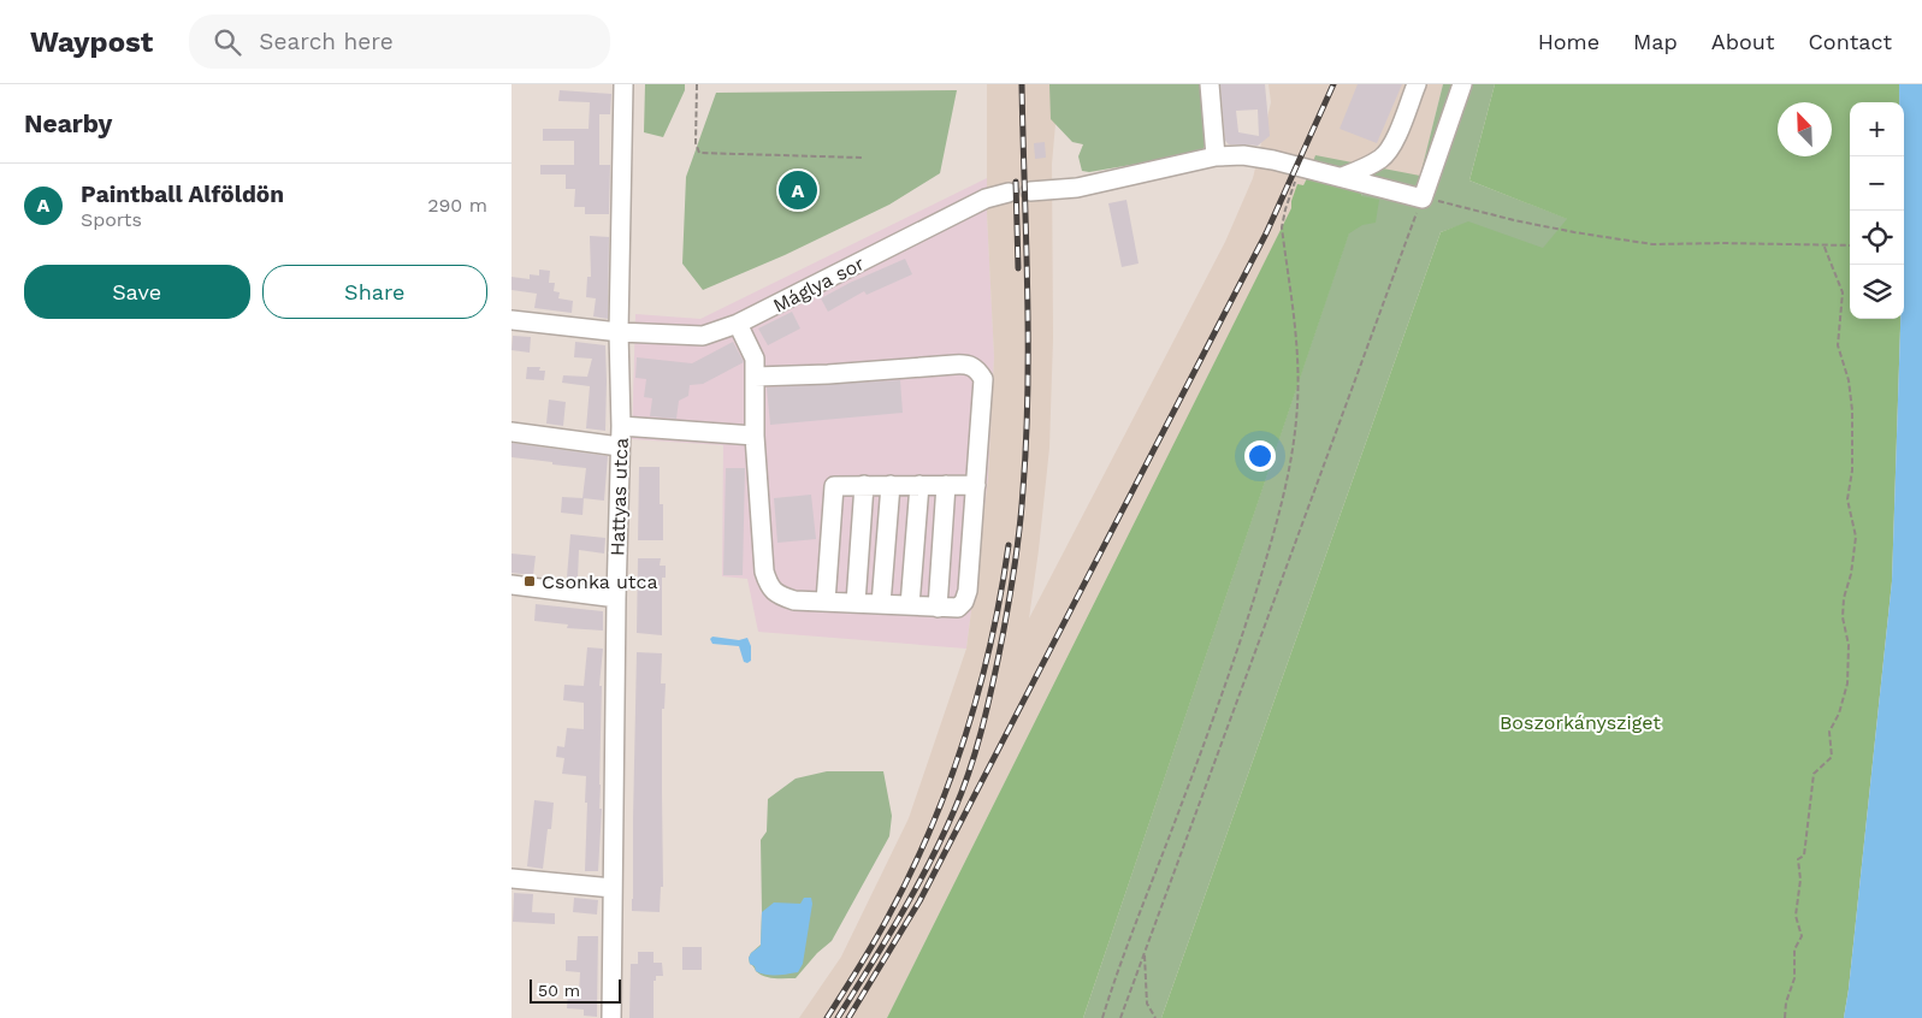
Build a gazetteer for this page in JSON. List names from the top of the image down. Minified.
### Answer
{"streets":{"street":["Máglya sor","Hattyas utca"]},"crossings":[["Máglya sor","Hattyas utca"]],"parks":["Boszorkánysziget"],"places":{"transit":["Csonka utca"]},"scale_bar":"50 m","north":"top left","page":{"header":"Waypost","search":"Search here","nav":["Home","Map","About","Contact"],"heading":"Nearby","map_buttons":["+","−"],"list":[{"mark":"A","name":"Paintball Alföldön","note":"Sports","value":"290 m"}],"pins":"A","buttons":["Save","Share"],"scale":"50 m"}}
